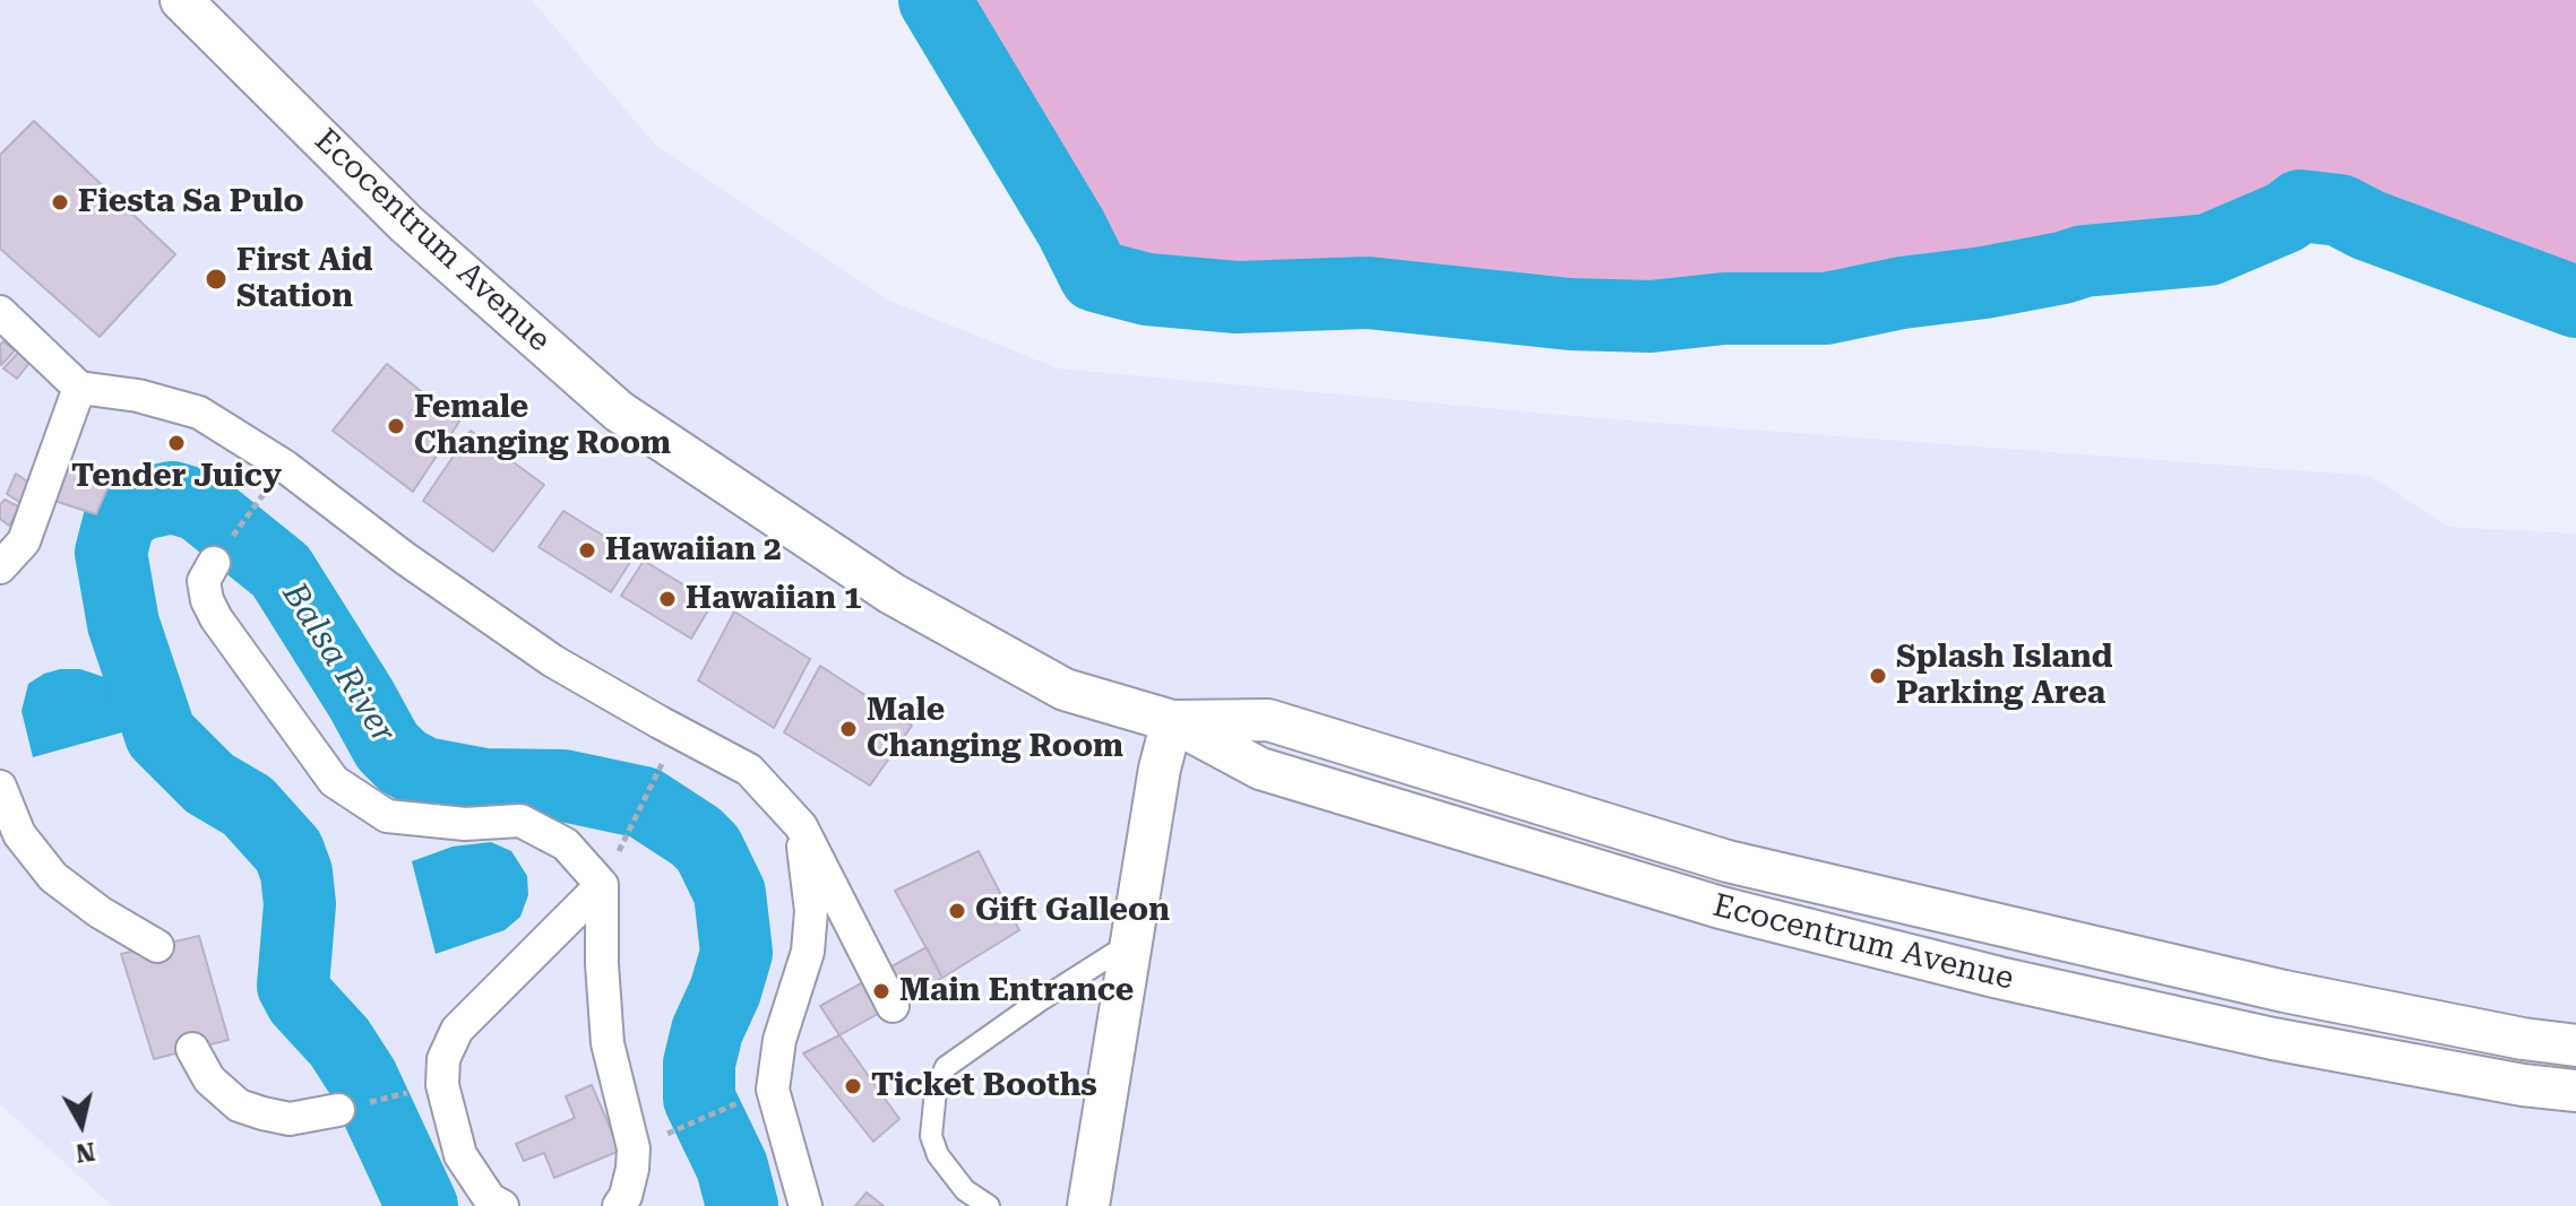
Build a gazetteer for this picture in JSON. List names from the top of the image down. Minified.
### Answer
{"streets":{"street":["Ecocentrum Avenue"]},"water":["Balsa River"],"places":["Fiesta Sa Pulo","First Aid Station","Female Changing Room","Tender Juicy","Hawaiian 2","Hawaiian 1","Splash Island Parking Area","Male Changing Room","Gift Galleon","Main Entrance","Ticket Booths"],"north":"bottom"}
